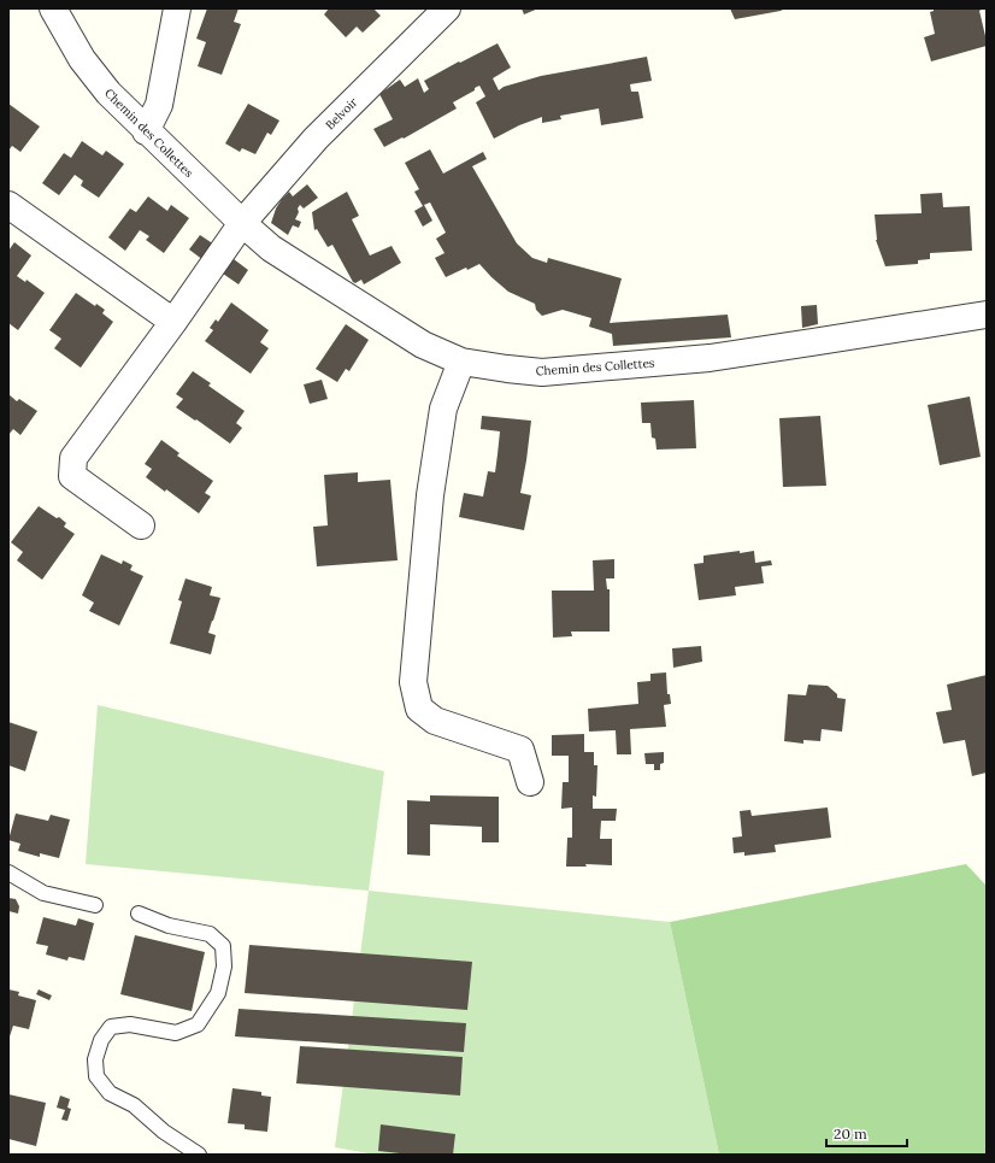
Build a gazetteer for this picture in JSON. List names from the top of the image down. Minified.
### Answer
{"streets":{"street":["Belvoir","Chemin des Collettes"]},"crossings":[["Belvoir","Chemin des Collettes"]],"scale_bar":"20 m"}
